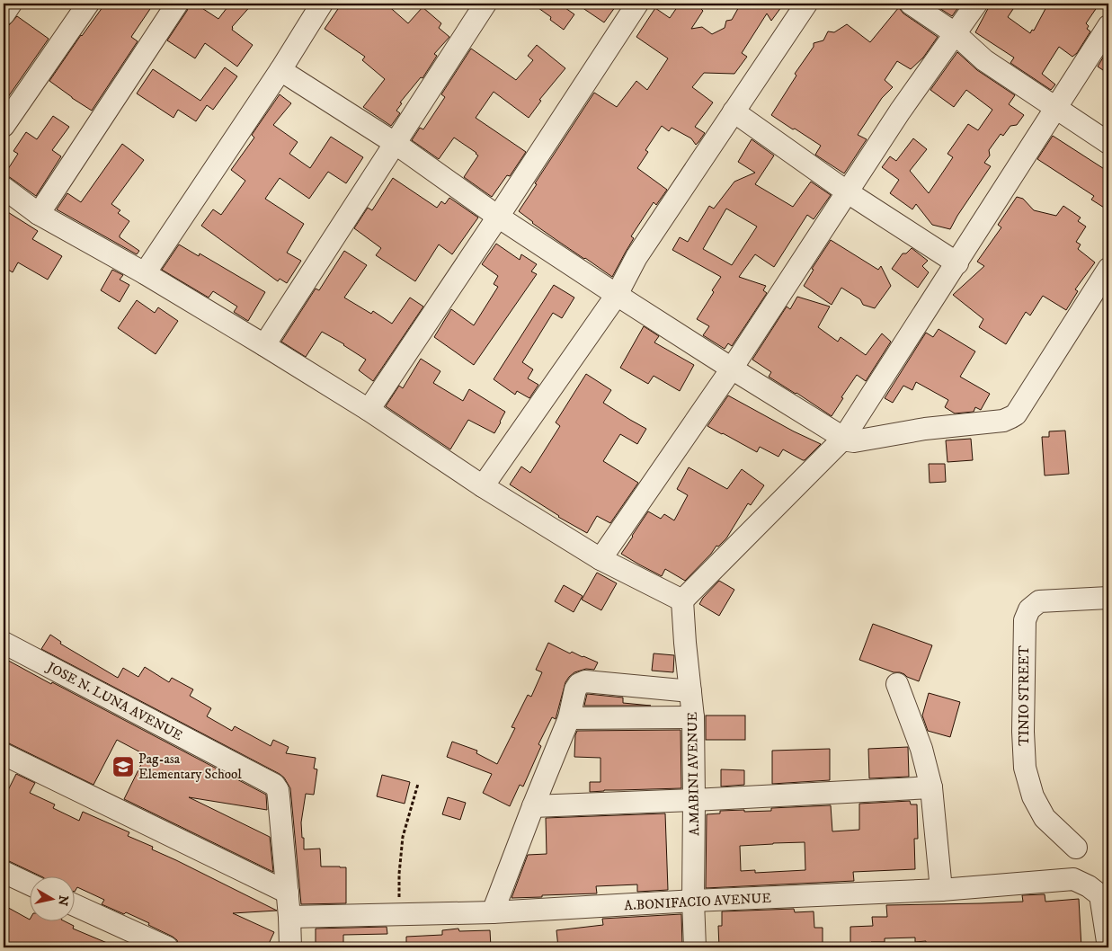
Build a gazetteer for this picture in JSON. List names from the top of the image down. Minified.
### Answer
{"streets":{"street":["TINIO STREET","JOSE N. LUNA AVENUE","A.MABINI AVENUE","A.BONIFACIO AVENUE"]},"crossings":[["A.MABINI AVENUE","A.BONIFACIO AVENUE"]],"places":{"school or university":["Pag-asa Elementary School"]},"north":"right"}
